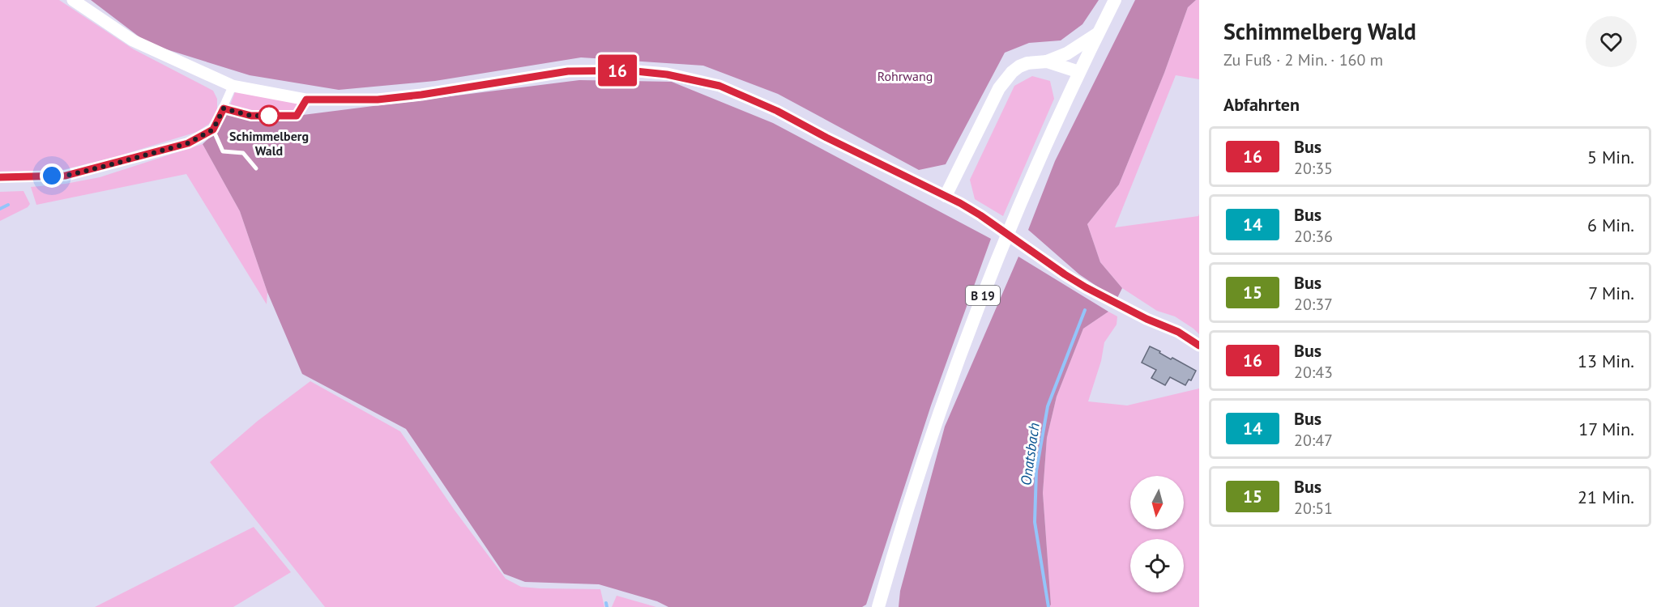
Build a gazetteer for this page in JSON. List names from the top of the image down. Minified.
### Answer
{"streets":{"main road":["B 19"]},"water":["Onatsbach"],"parks":["Rohrwang"],"places":["Schimmelberg Wald"],"lines":["bus line 16"],"north":"bottom","page":{"on_map":"16","heading":[["Schimmelberg Wald","Zu Fuß · 2 Min. · 160 m"],"Abfahrten"],"list":[{"mark":"16","name":"Bus","note":"20:35","value":"5 Min."},{"mark":"14","name":"Bus","note":"20:36","value":"6 Min."},{"mark":"15","name":"Bus","note":"20:37","value":"7 Min."},{"mark":"16","name":"Bus","note":"20:43","value":"13 Min."},{"mark":"14","name":"Bus","note":"20:47","value":"17 Min."},{"mark":"15","name":"Bus","note":"20:51","value":"21 Min."}]}}
